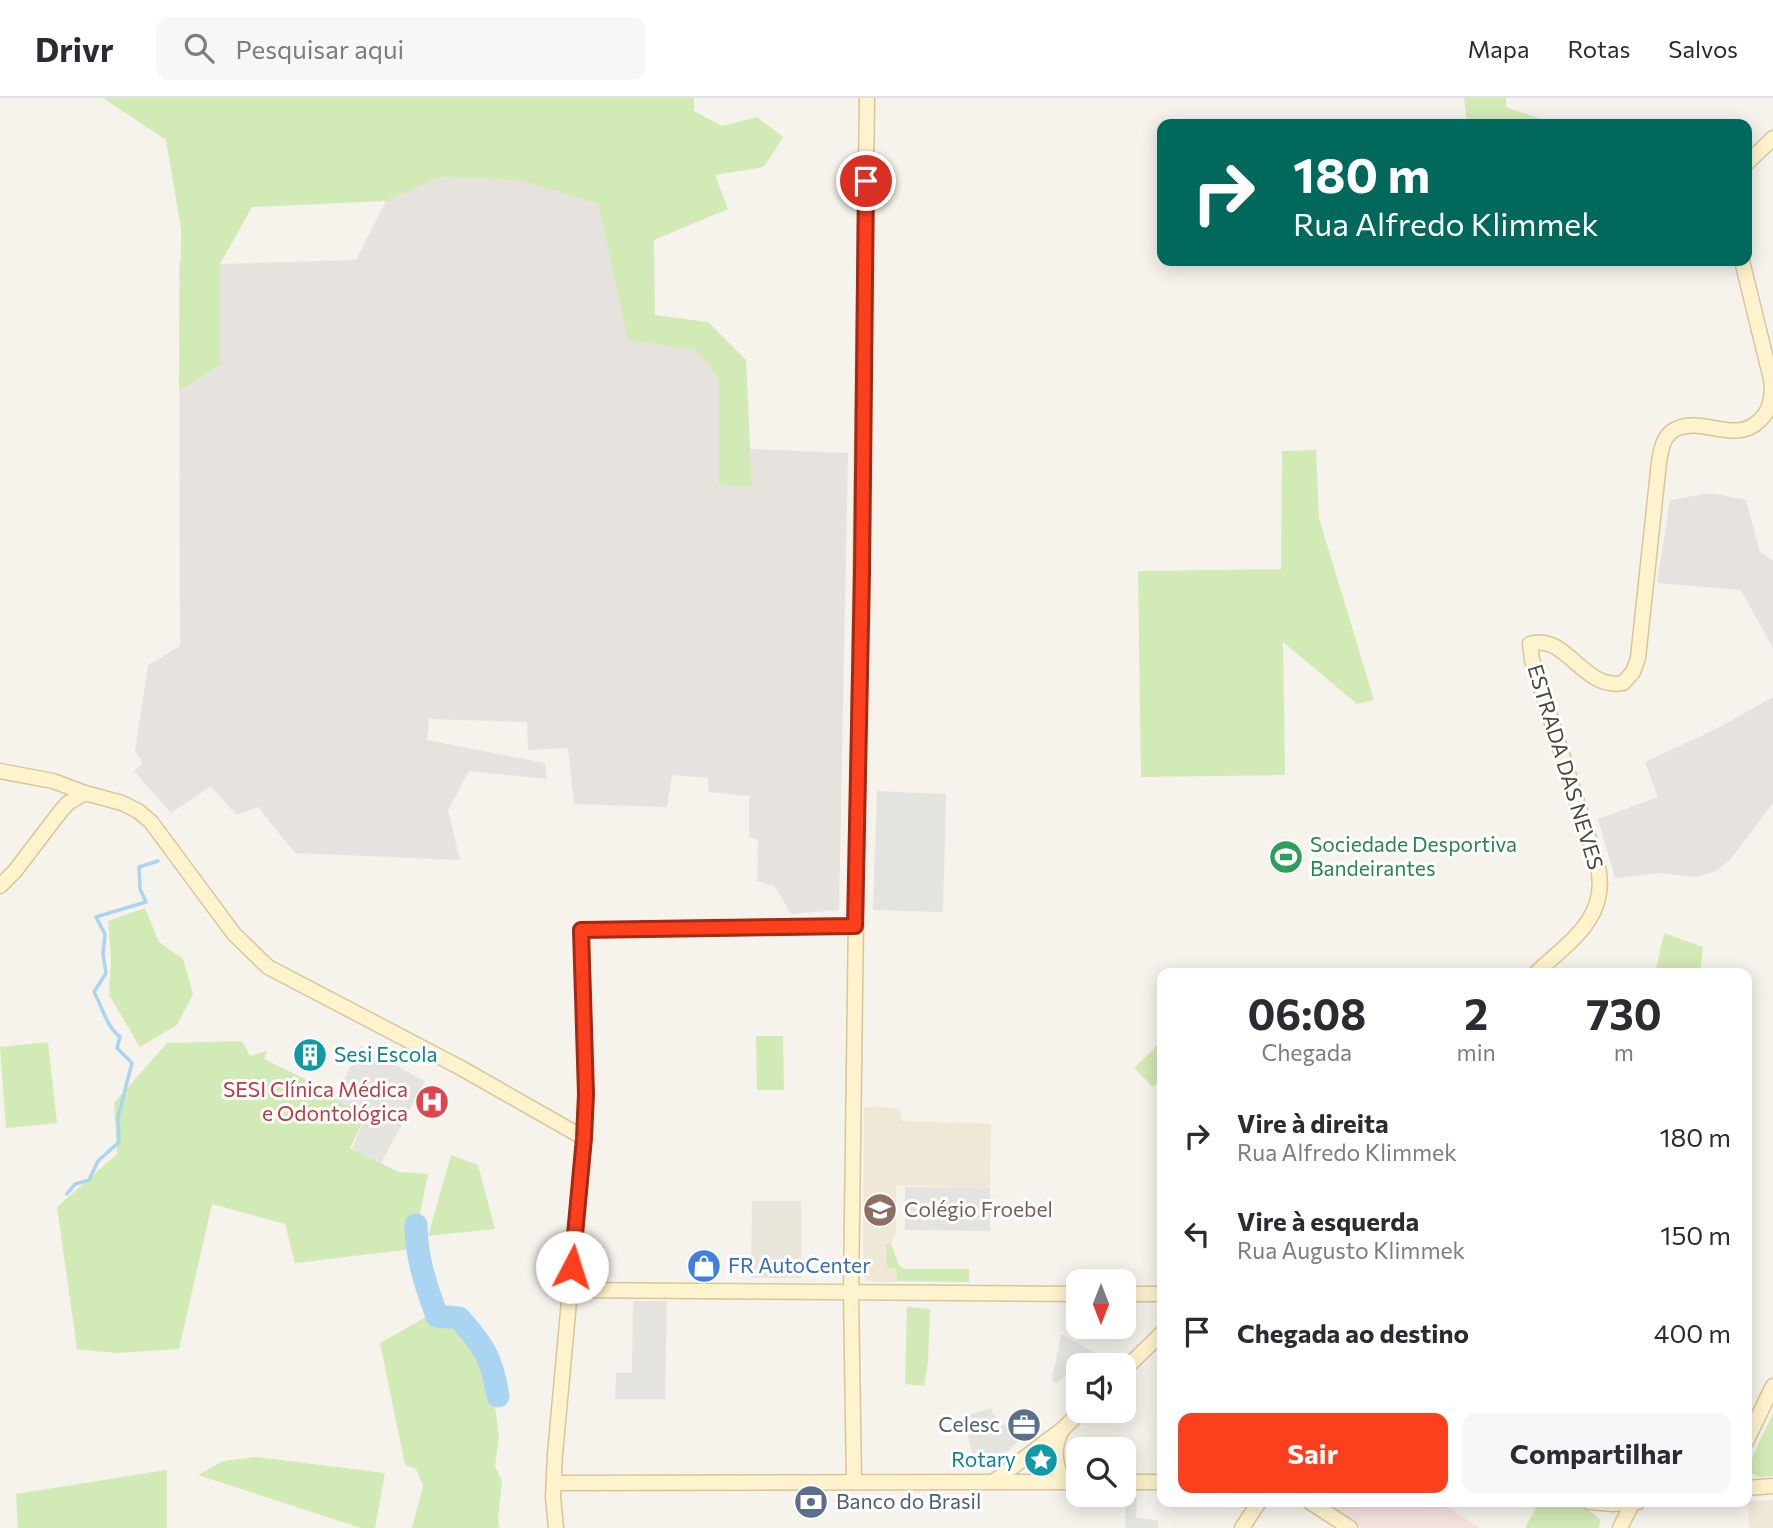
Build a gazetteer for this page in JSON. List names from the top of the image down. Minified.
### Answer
{"streets":{"street":["ESTRADA DAS NEVES"]},"places":{"sports":["Sociedade Desportiva Bandeirantes"],"building":["Sesi Escola"],"hospital":["SESI Clínica Médica e Odontológica"],"school or university":["Colégio Froebel"],"shop":["FR AutoCenter"],"office":["Celesc"],"place":["Rotary"],"bank":["Banco do Brasil"]},"north":"bottom","page":{"header":"Drivr","search":"Pesquisar aqui","nav":["Mapa","Rotas","Salvos"],"turn":["180 m","Rua Alfredo Klimmek"],"eta":["06:08","Chegada","2","min","730","m"],"list":[{"name":"Vire à direita","note":"Rua Alfredo Klimmek","value":"180 m"},{"name":"Vire à esquerda","note":"Rua Augusto Klimmek","value":"150 m"},{"name":"Chegada ao destino","value":"400 m"}],"buttons":["Sair","Compartilhar"]}}
